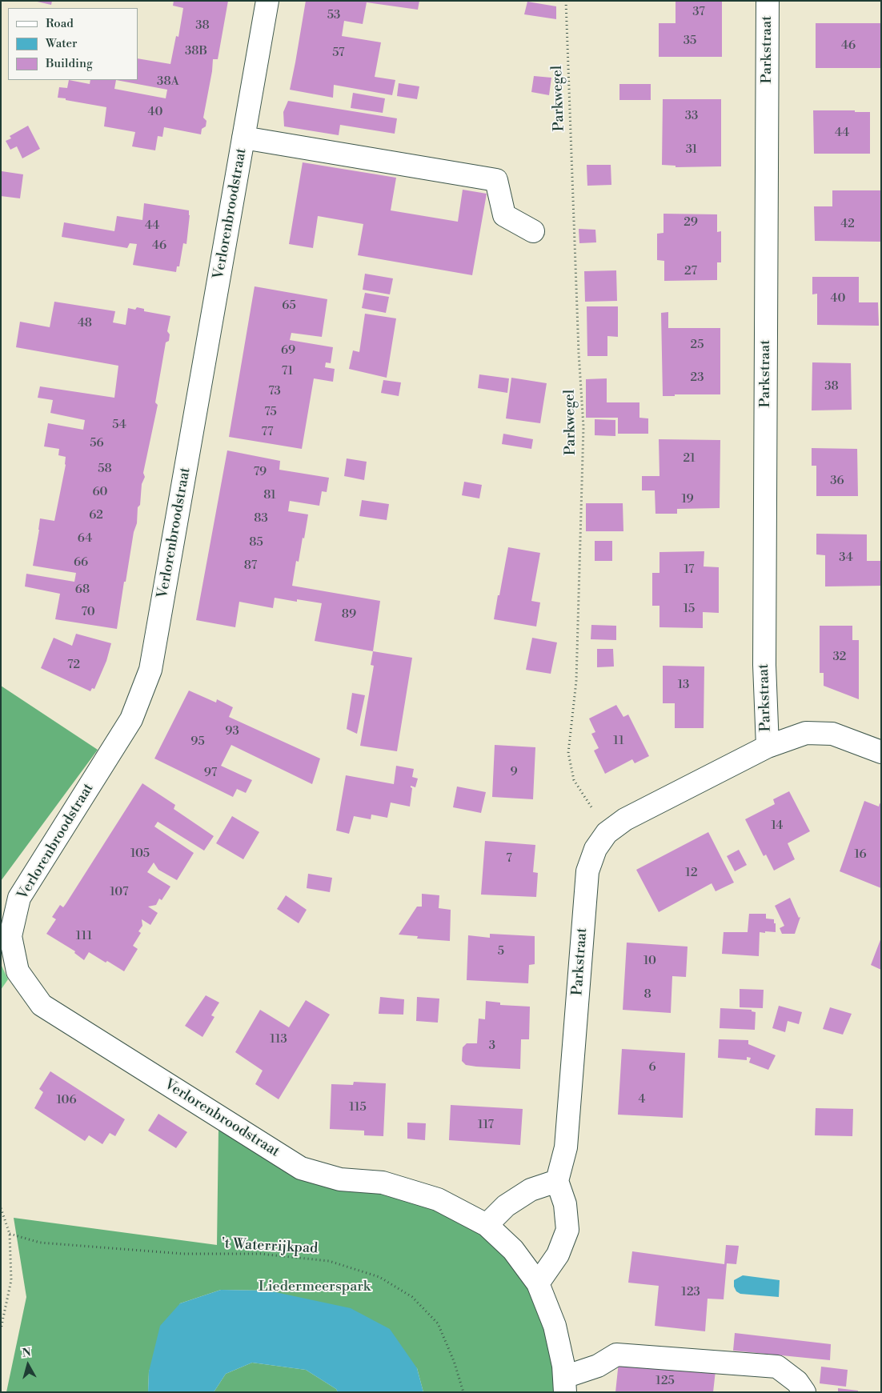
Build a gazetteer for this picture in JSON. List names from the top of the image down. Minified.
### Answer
{"streets":{"street":["Parkstraat","Verlorenbroodstraat"],"path":["Parkwegel","'t Waterrijkpad"]},"crossings":[["Parkstraat","Parkwegel"]],"parks":["Liedermeerspark"],"house_numbers":["37","53","38","35","46","38B","57","38A","40","33","44","31","29","42","44","46","27","40","65","48","25","69","71","23","38","73","75","54","77","56","21","58","79","36","60","81","19","62","83","64","85","34","66","87","17","68","15","70","89","32","72","13","93","11","95","9","97","14","105","16","7","12","107","111","5","10","8","113","3","6","4","106","115","117","123","125"],"legend":["Road","Water","Building"],"north":"top"}
